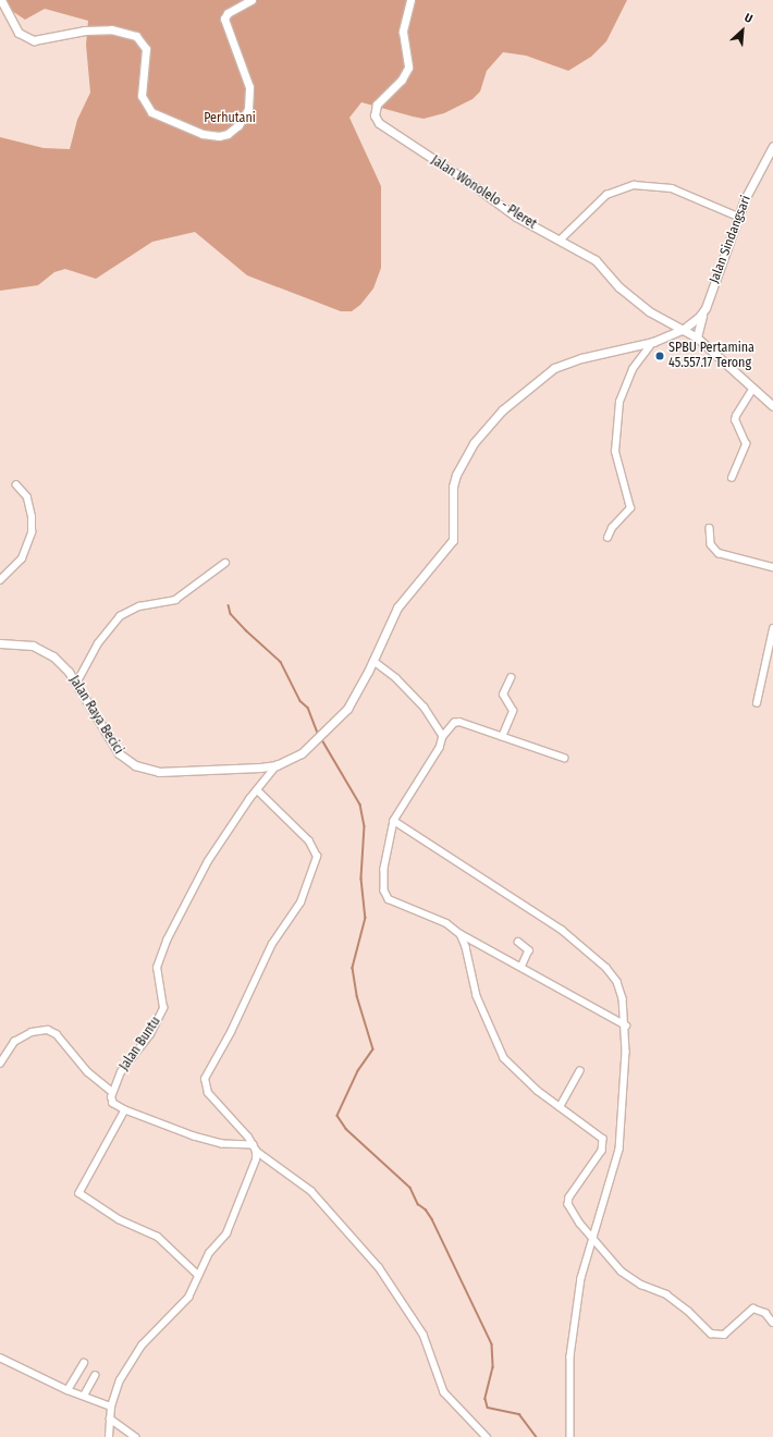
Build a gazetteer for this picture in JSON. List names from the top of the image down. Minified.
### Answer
{"streets":{"main road":["Jalan Wonolelo - Pleret","Jalan Sindangsari","Jalan Raya Becici"],"street":["Jalan Buntu"]},"crossings":[["Jalan Wonolelo - Pleret","Jalan Sindangsari"],["Jalan Sindangsari","Jalan Raya Becici"],["Jalan Sindangsari","Jalan Buntu"],["Jalan Raya Becici","Jalan Buntu"]],"parks":["Perhutani"],"places":["SPBU Pertamina 45.557.17 Terong"],"north":"top right"}
